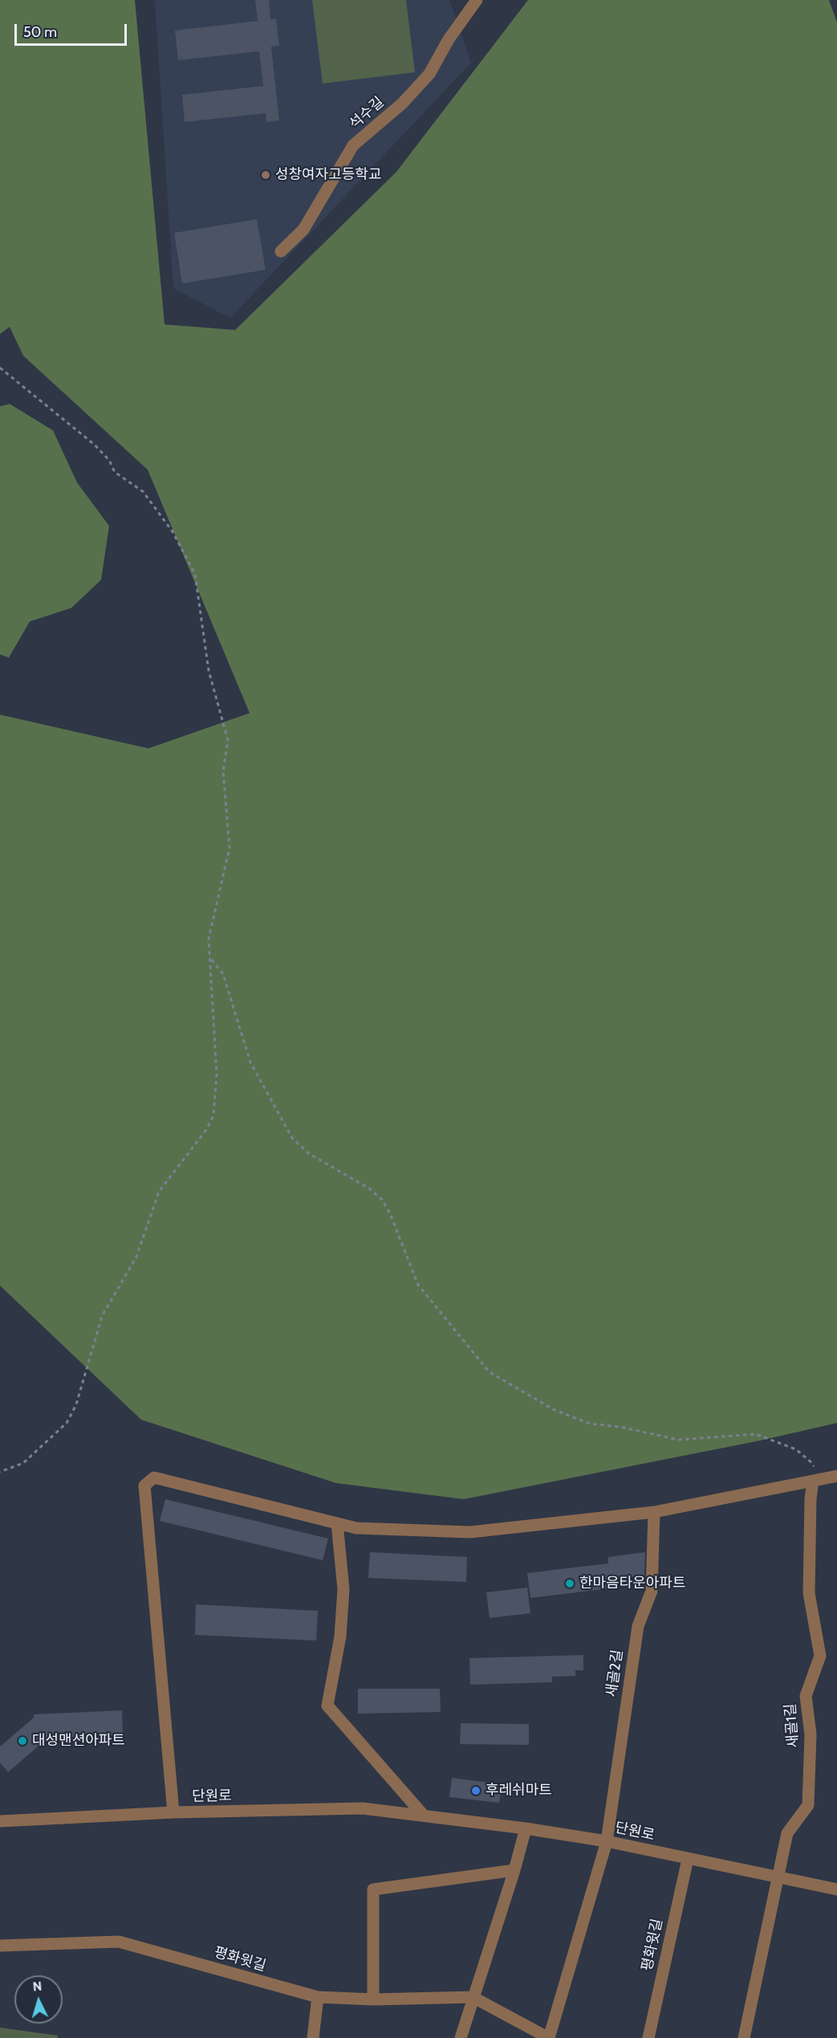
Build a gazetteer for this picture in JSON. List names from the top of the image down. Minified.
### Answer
{"streets":{"street":["석수길","새골2길","새골1길","단원로","평화윗길"]},"crossings":[["새골2길","단원로"],["새골2길","평화윗길"],["새골1길","단원로"],["단원로","평화윗길"]],"places":["성창여자고등학교","한마음타운아파트","대성맨션아파트","후레쉬마트"],"scale_bar":"50 m","north":"top"}
